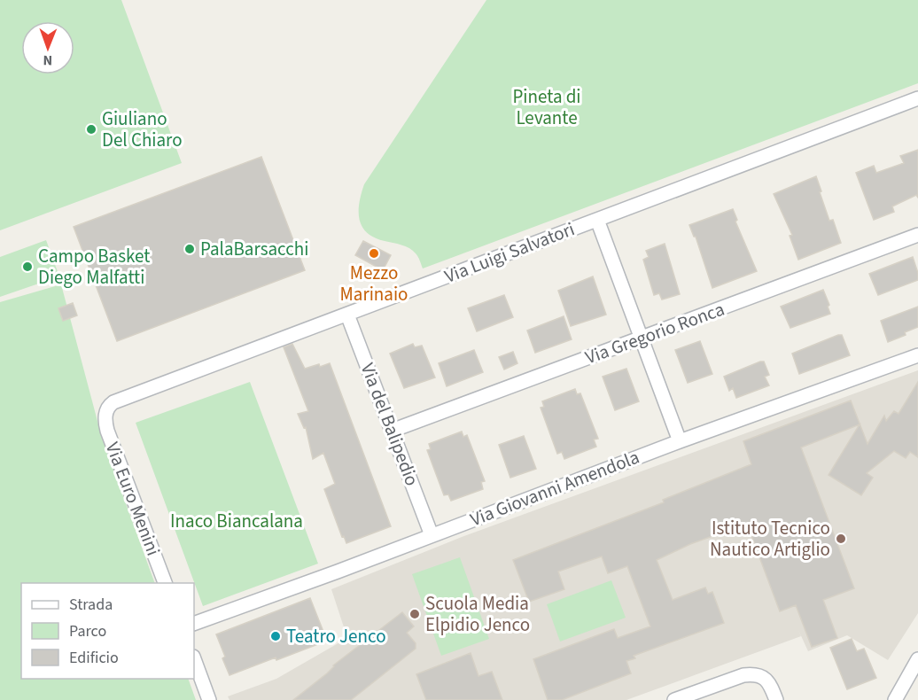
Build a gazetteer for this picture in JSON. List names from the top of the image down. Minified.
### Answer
{"streets":{"street":["Via Luigi Salvatori","Via Gregorio Ronca","Via del Balipedio","Via Giovanni Amendola","Via Euro Menini"]},"crossings":[["Via Luigi Salvatori","Via del Balipedio"],["Via Luigi Salvatori","Via Euro Menini"],["Via Gregorio Ronca","Via del Balipedio"],["Via del Balipedio","Via Giovanni Amendola"]],"parks":["Pineta di Levante","Inaco Biancalana"],"places":["Giuliano Del Chiaro","PalaBarsacchi","Mezzo Marinaio","Campo Basket Diego Malfatti","Istituto Tecnico Nautico Artiglio","Scuola Media Elpidio Jenco","Teatro Jenco"],"legend":["Strada","Parco","Edificio"],"north":"bottom"}
